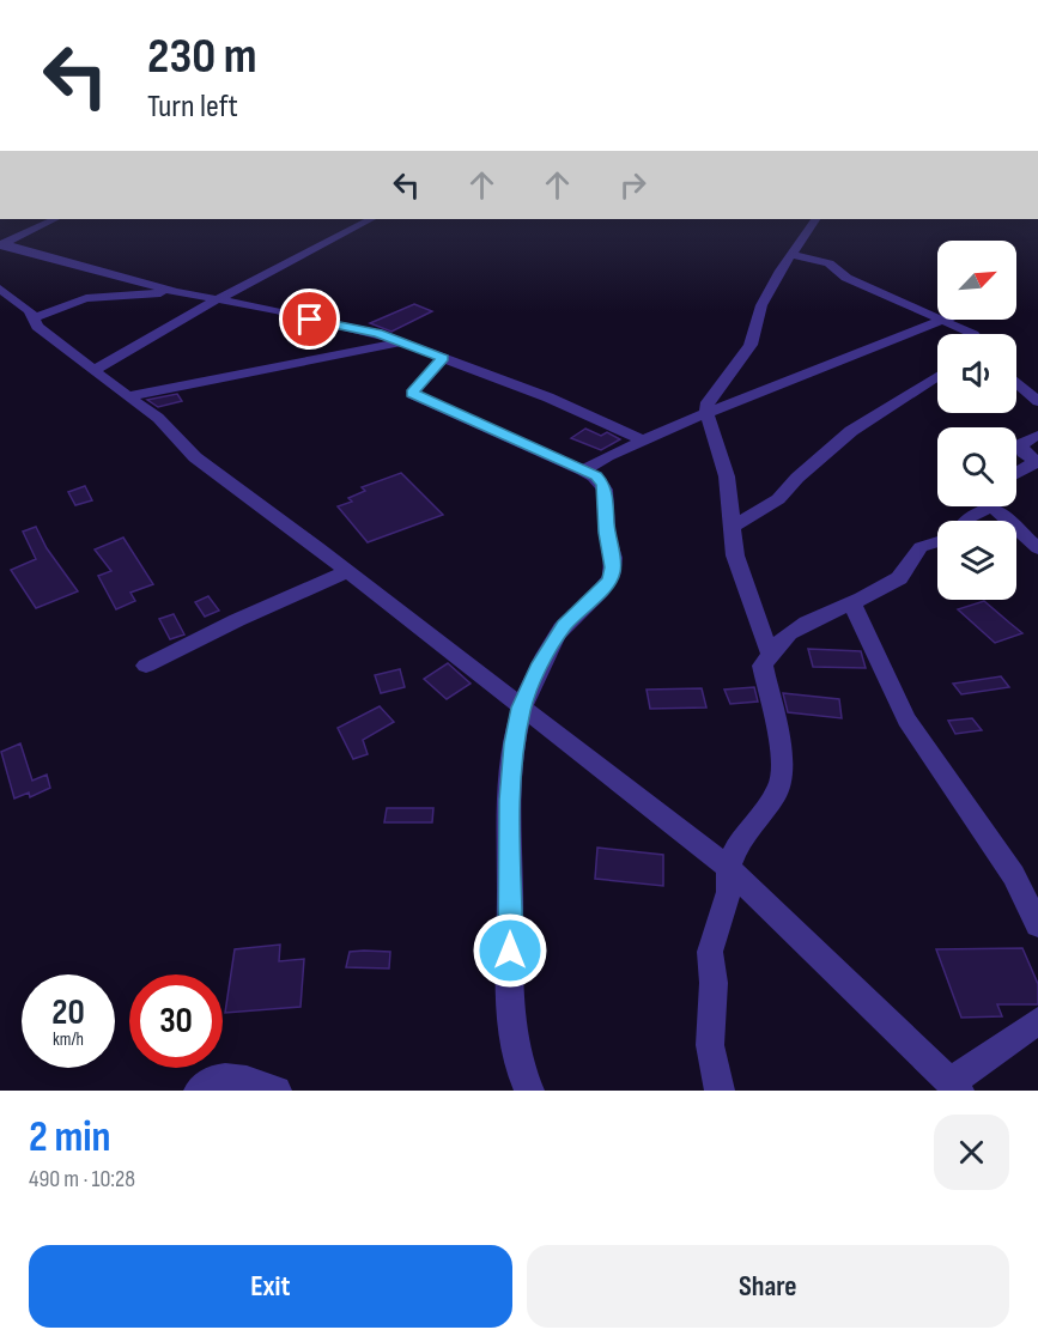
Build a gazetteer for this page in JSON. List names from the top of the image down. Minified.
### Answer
{"north":"top right","page":{"turn":["230 m","Turn left"],"speed":"20 km/h","limit":"30","heading":["2 min","490 m · 10:28"],"buttons":["Exit","Share"]}}
